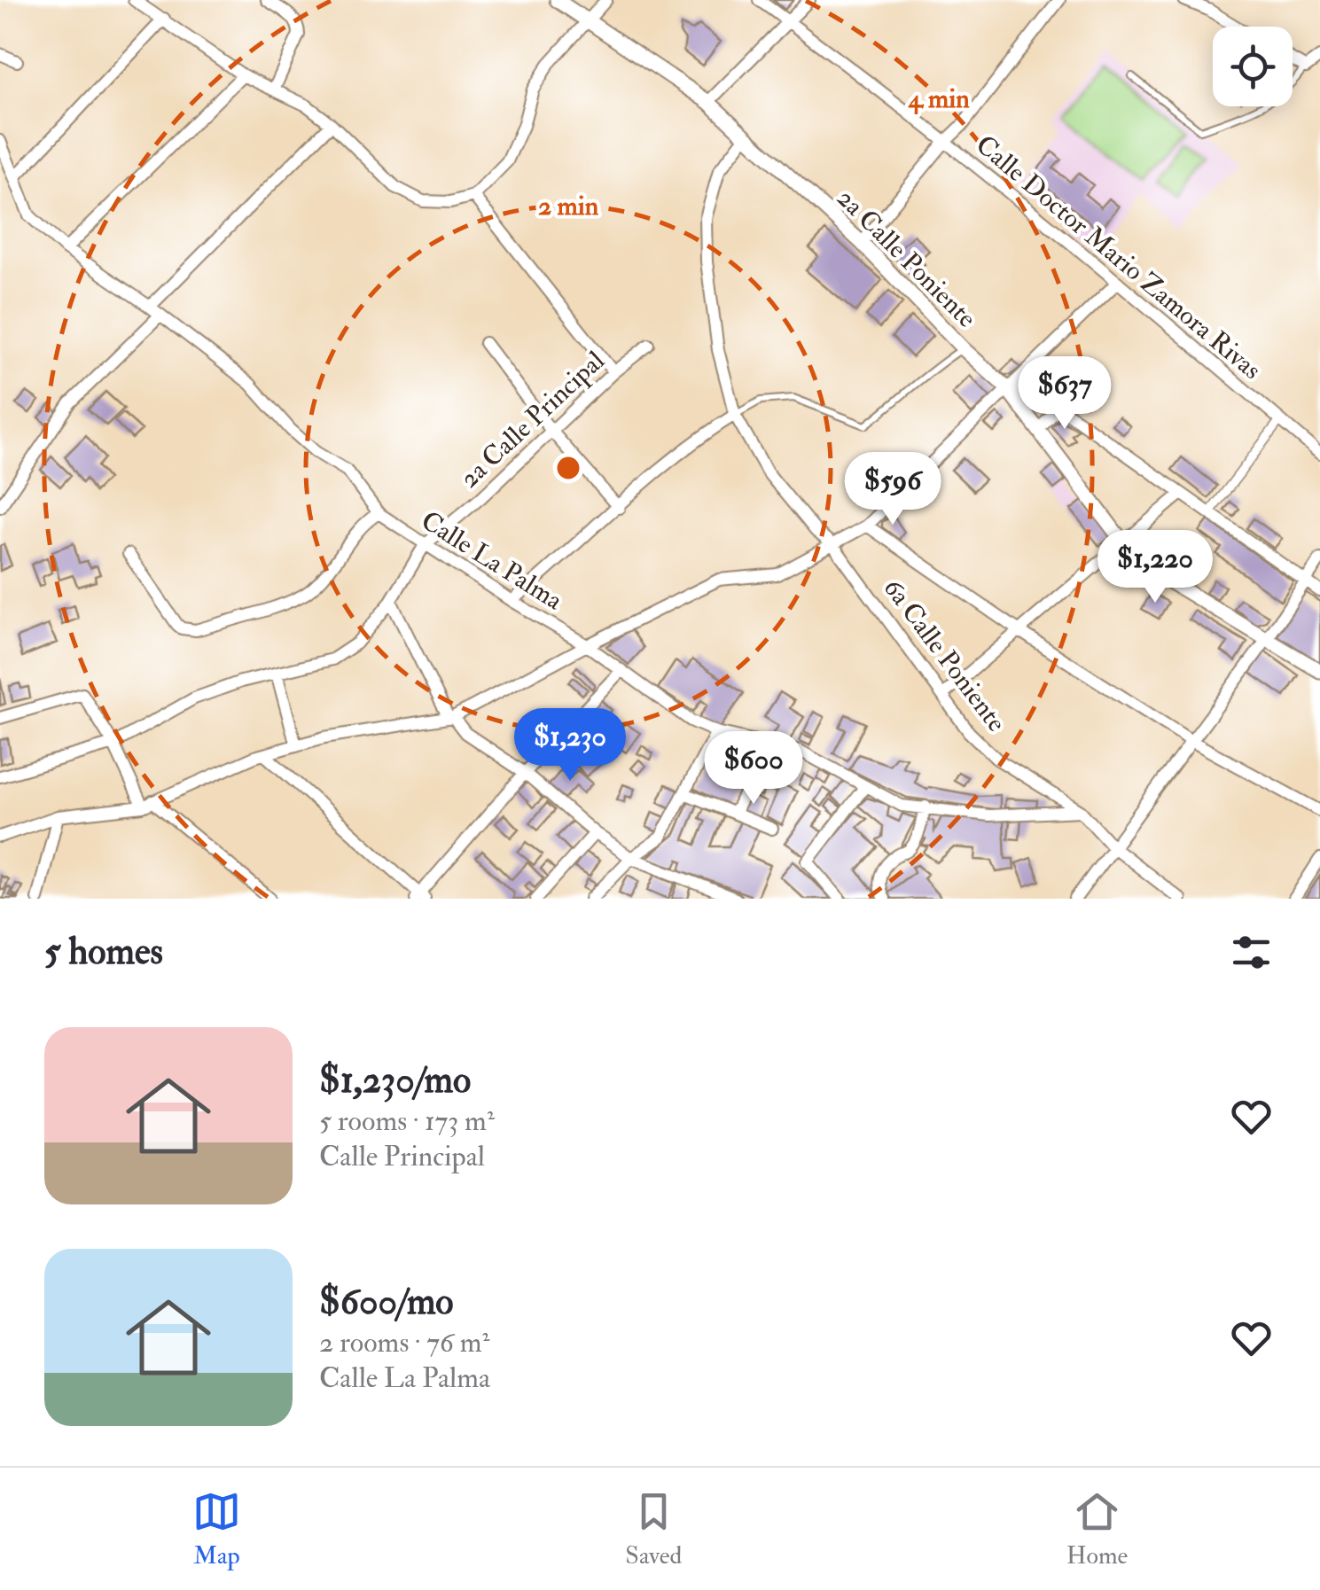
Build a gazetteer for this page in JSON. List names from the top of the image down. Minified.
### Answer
{"streets":{"street":["Calle Doctor Mario Zamora Rivas","2a Calle Poniente","2a Calle Principal","Calle La Palma","6a Calle Poniente"]},"crossings":[["2a Calle Poniente","6a Calle Poniente"],["2a Calle Principal","Calle La Palma"],["Calle La Palma","6a Calle Poniente"]],"page":{"price":["$637","$596","$1,220","$1,230","$600"],"heading":"5 homes","list":[{"name":"$1,230/mo","note":"5 rooms · 173 m² · Calle Principal"},{"name":"$600/mo","note":"2 rooms · 76 m² · Calle La Palma"}],"tabs":["Map","Saved","Home"]},"rings":["4 min","2 min"]}
